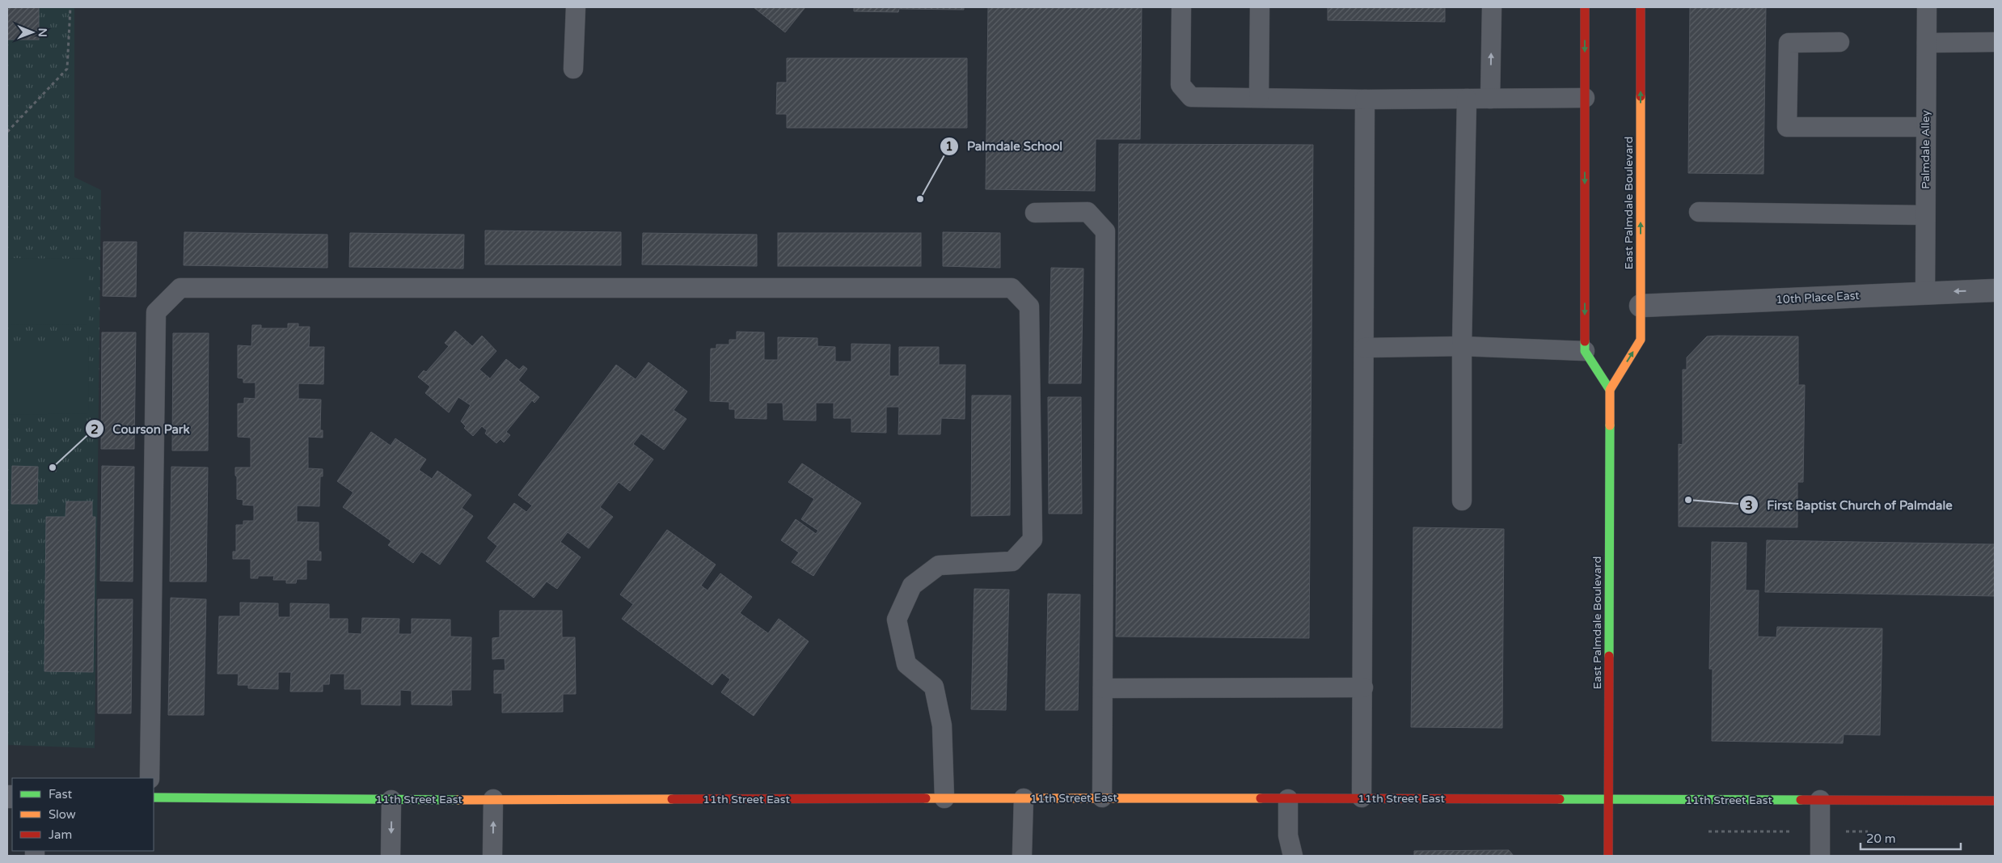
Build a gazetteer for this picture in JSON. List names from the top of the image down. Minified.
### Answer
{"streets":{"main road":["East Palmdale Boulevard","11th Street East"],"street":["10th Place East"],"lane":["Palmdale Alley"]},"crossings":[["Palmdale Alley","10th Place East"],["East Palmdale Boulevard","10th Place East"],["East Palmdale Boulevard","11th Street East"]],"places":["Palmdale School","Courson Park","First Baptist Church of Palmdale"],"legend":["Fast","Slow","Jam"],"scale_bar":"20 m","north":"right"}
